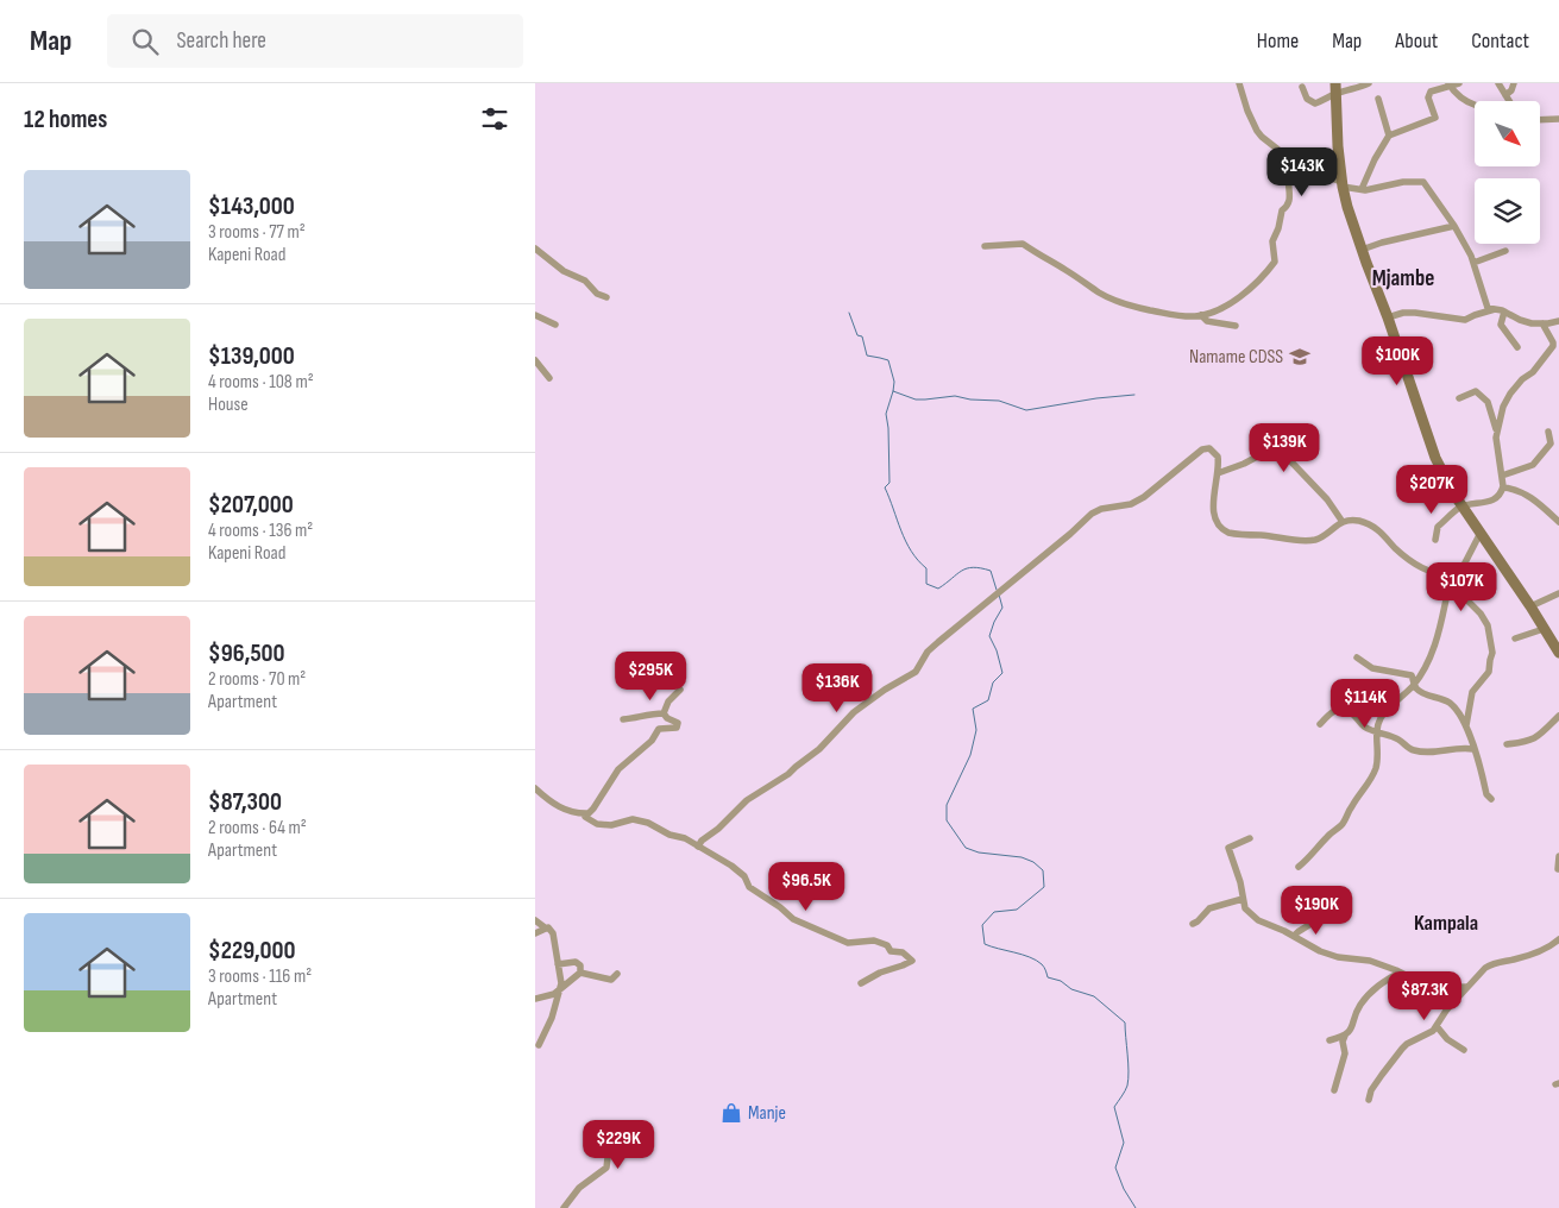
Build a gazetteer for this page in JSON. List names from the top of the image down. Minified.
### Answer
{"districts":["Mjambe","Kampala"],"places":{"school or university":["Namame CDSS"],"shop":["Manje"]},"north":"bottom right","page":{"header":"Map","search":"Search here","nav":["Home","Map","About","Contact"],"heading":"12 homes","price":["$143K","$100K","$139K","$207K","$107K","$295K","$136K","$114K","$96.5K","$190K","$87.3K","$229K"],"list":[{"name":"$143,000","note":"3 rooms · 77 m² · Kapeni Road"},{"name":"$139,000","note":"4 rooms · 108 m² · House"},{"name":"$207,000","note":"4 rooms · 136 m² · Kapeni Road"},{"name":"$96,500","note":"2 rooms · 70 m² · Apartment"},{"name":"$87,300","note":"2 rooms · 64 m² · Apartment"},{"name":"$229,000","note":"3 rooms · 116 m² · Apartment"}]}}
